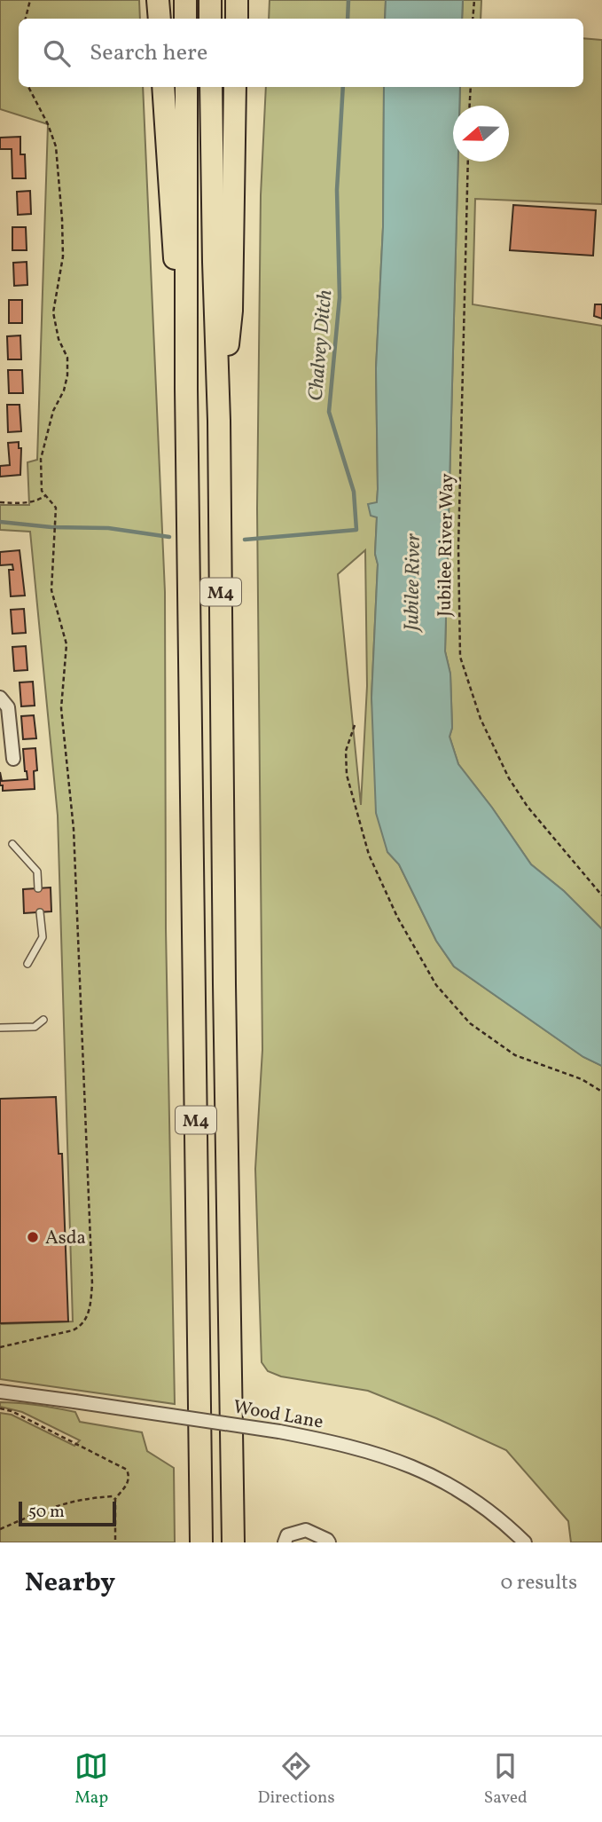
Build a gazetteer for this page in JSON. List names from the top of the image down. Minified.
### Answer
{"streets":{"highway":["M4"],"street":["Wood Lane"],"path":["Jubilee River Way"]},"water":["Chalvey Ditch","Jubilee River"],"places":["Asda"],"scale_bar":"50 m","north":"left","page":{"search":"Search here","scale":"50 m","heading":["Nearby","0 results"],"nav":["Map","Directions","Saved"]}}
